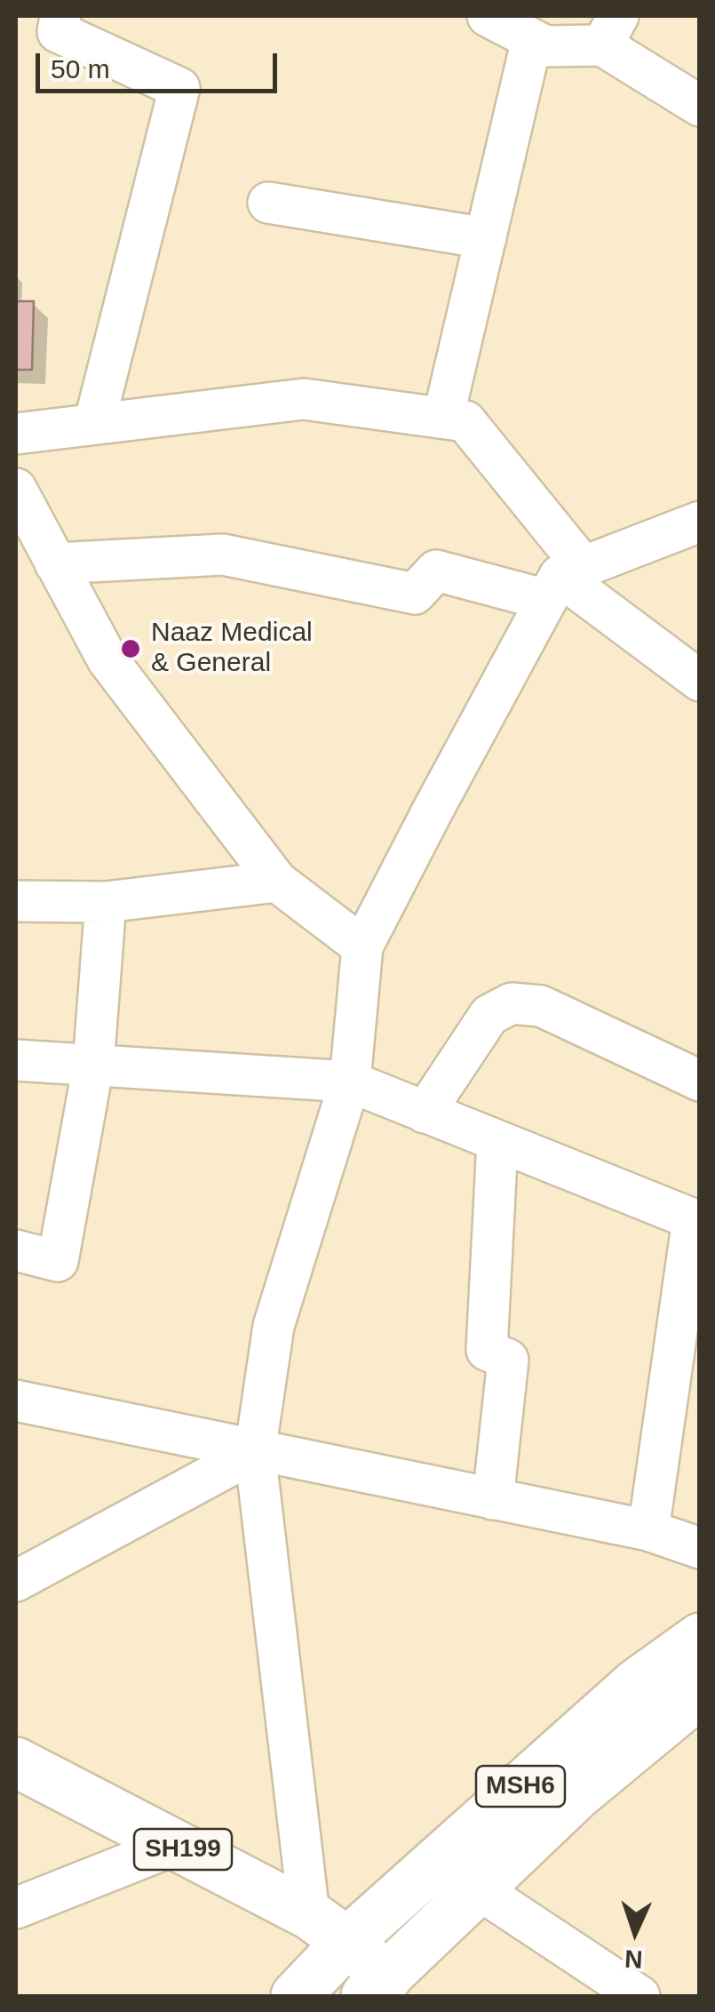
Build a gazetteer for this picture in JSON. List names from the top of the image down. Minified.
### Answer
{"streets":{"main road":["MSH6","SH199"]},"crossings":[["MSH6","SH199"]],"places":["Naaz Medical & General"],"scale_bar":"50 m","north":"bottom"}
